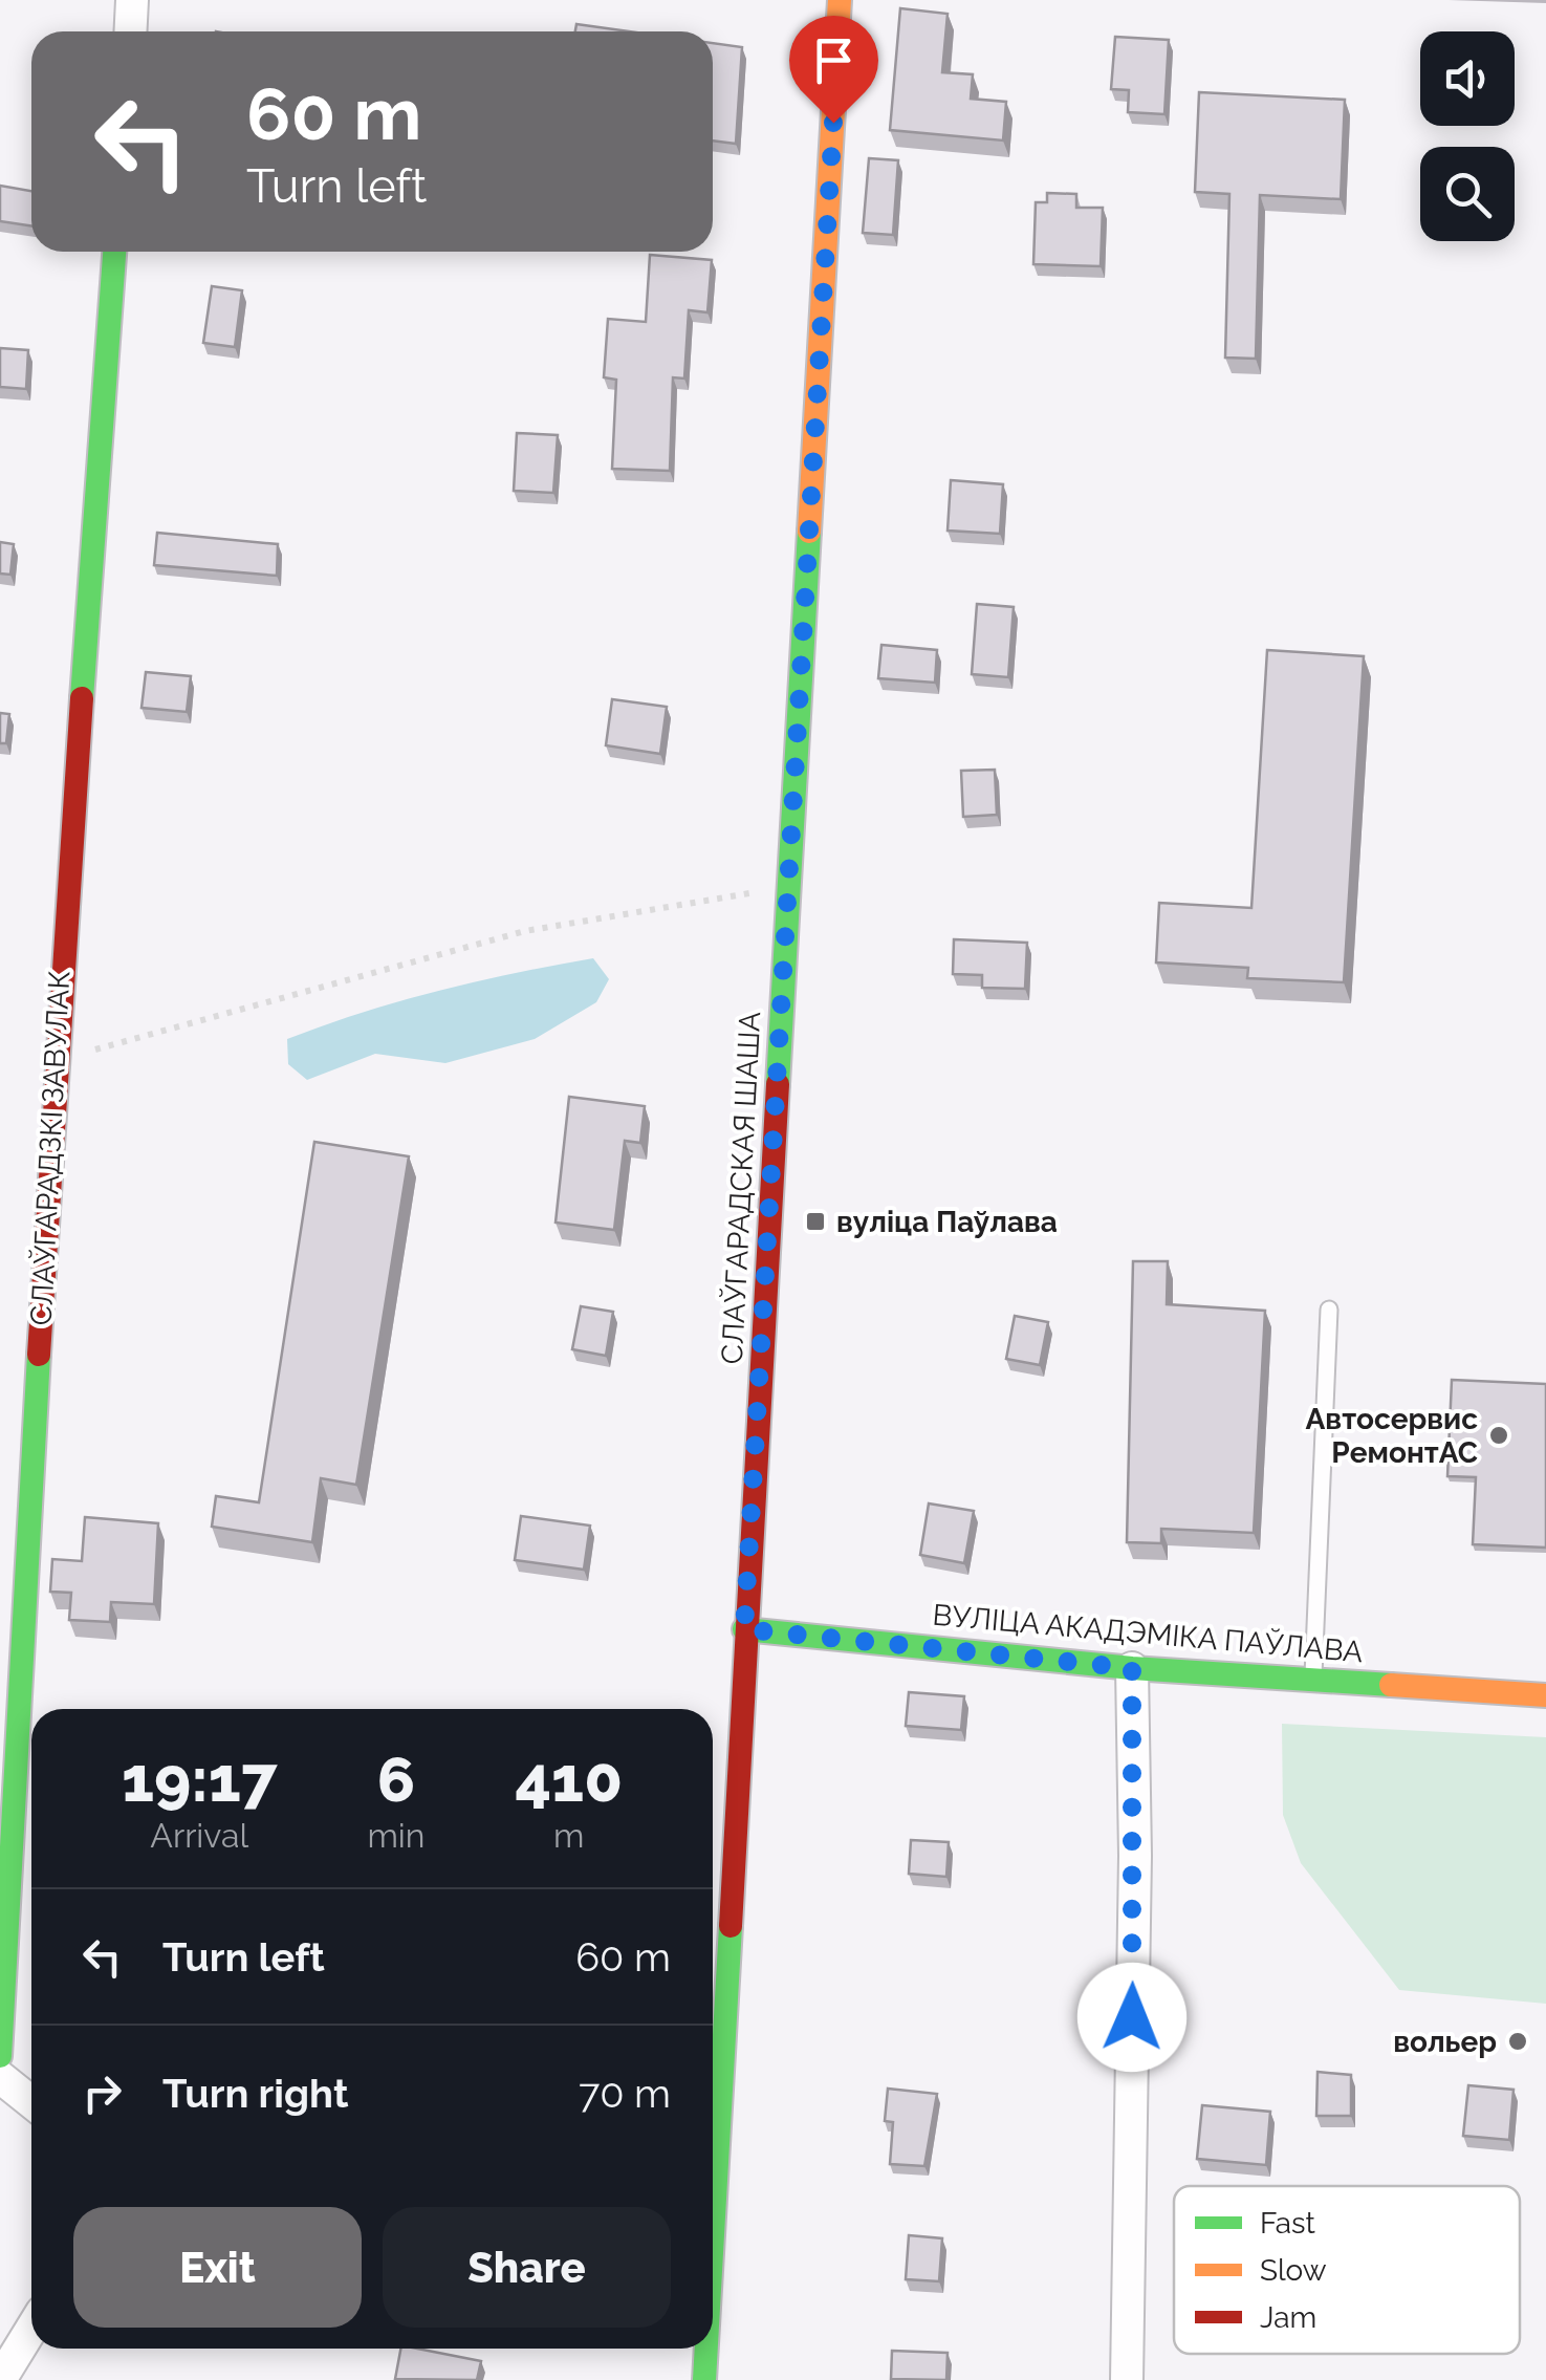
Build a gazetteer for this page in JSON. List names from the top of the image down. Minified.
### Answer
{"streets":{"main road":["СЛАЎГАРАДЗКІ ЗАВУЛАК","СЛАЎГАРАДСКАЯ ШАША","ВУЛІЦА АКАДЭМІКА ПАЎЛАВА"]},"crossings":[["СЛАЎГАРАДСКАЯ ШАША","ВУЛІЦА АКАДЭМІКА ПАЎЛАВА"]],"places":{"transit":["вуліца Паўлава"],"other":["Автосервис РемонтАС","вольер"]},"legend":["Fast","Slow","Jam"],"page":{"turn":["60 m","Turn left"],"eta":["19:17","Arrival","6","min","410","m"],"list":[{"name":"Turn left","value":"60 m"},{"name":"Turn right","value":"70 m"}],"buttons":["Exit","Share"]}}
